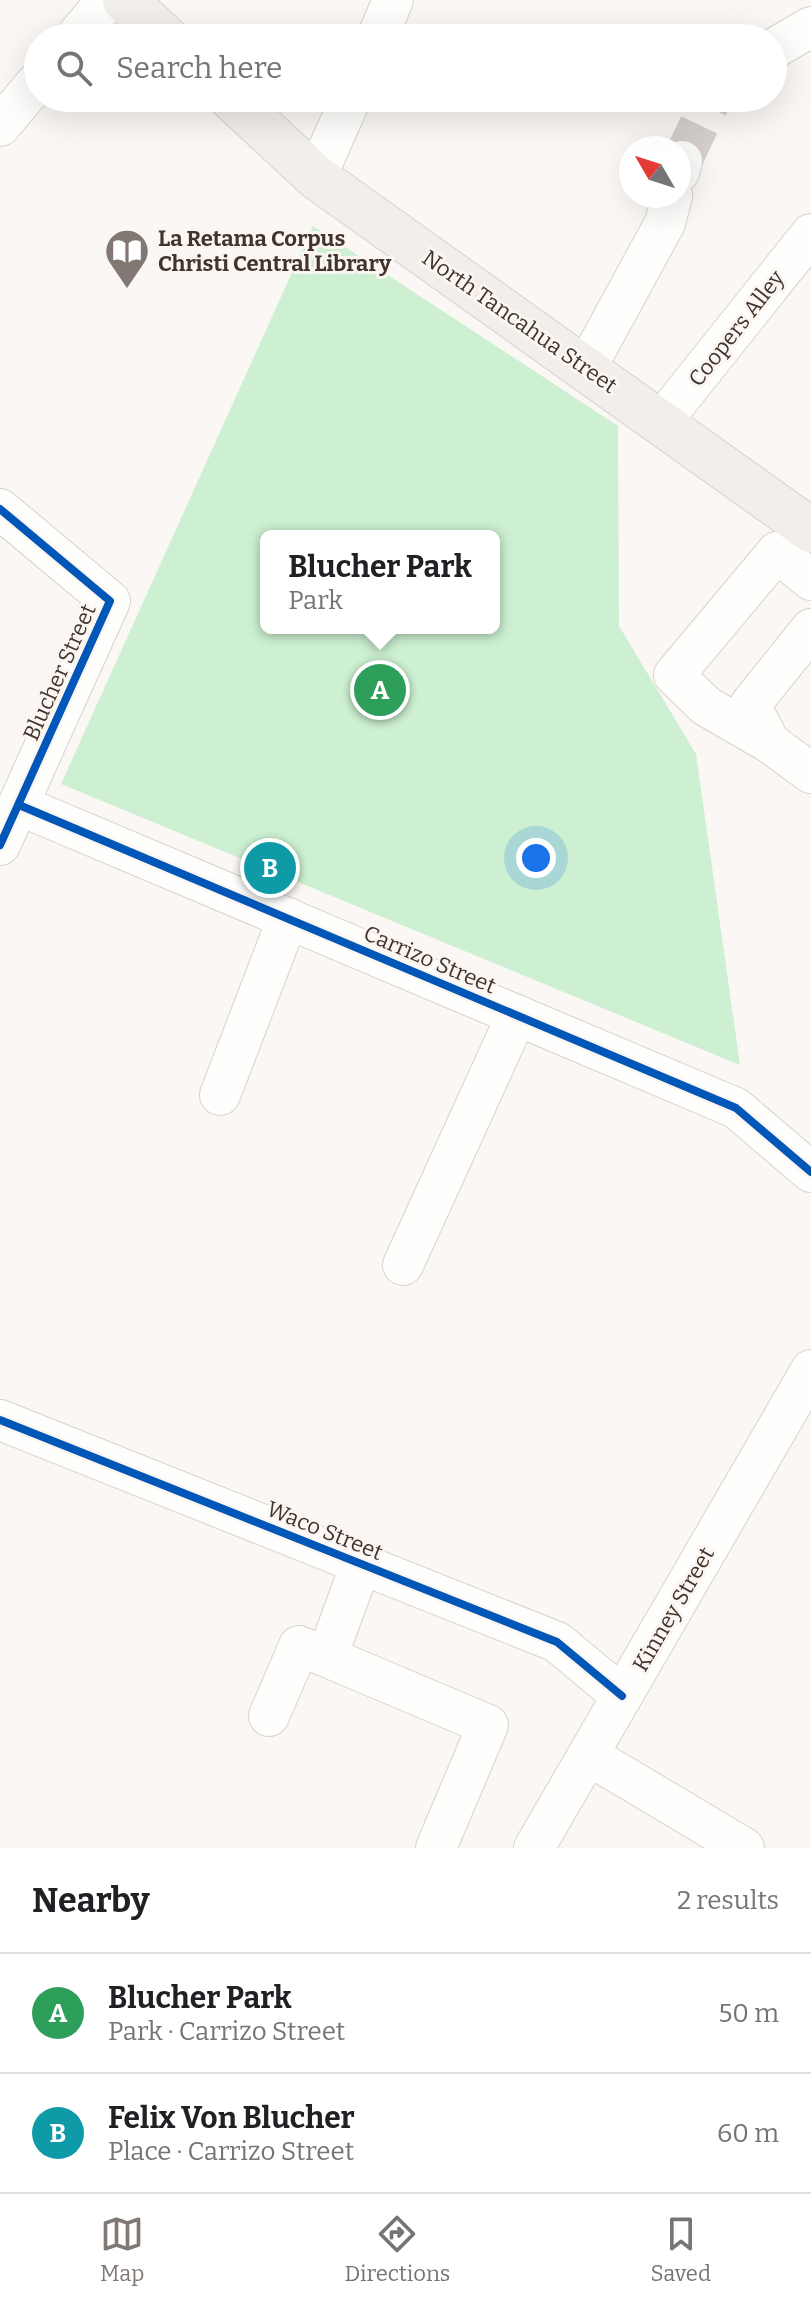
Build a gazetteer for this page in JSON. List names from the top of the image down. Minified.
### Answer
{"streets":{"main road":["North Tancahua Street"],"street":["Coopers Alley","Blucher Street","Carrizo Street","Waco Street","Kinney Street"]},"crossings":[["North Tancahua Street","Coopers Alley"],["Blucher Street","Carrizo Street"],["Waco Street","Kinney Street"]],"places":{"library":["La Retama Corpus Christi Central Library"]},"north":"top left","page":{"search":"Search here","popup":["Blucher Park","Park"],"pins":["A","B"],"heading":["Nearby","2 results"],"list":[{"mark":"A","name":"Blucher Park","note":"Park · Carrizo Street","value":"50 m"},{"mark":"B","name":"Felix Von Blucher","note":"Place · Carrizo Street","value":"60 m"}],"nav":["Map","Directions","Saved"]}}
